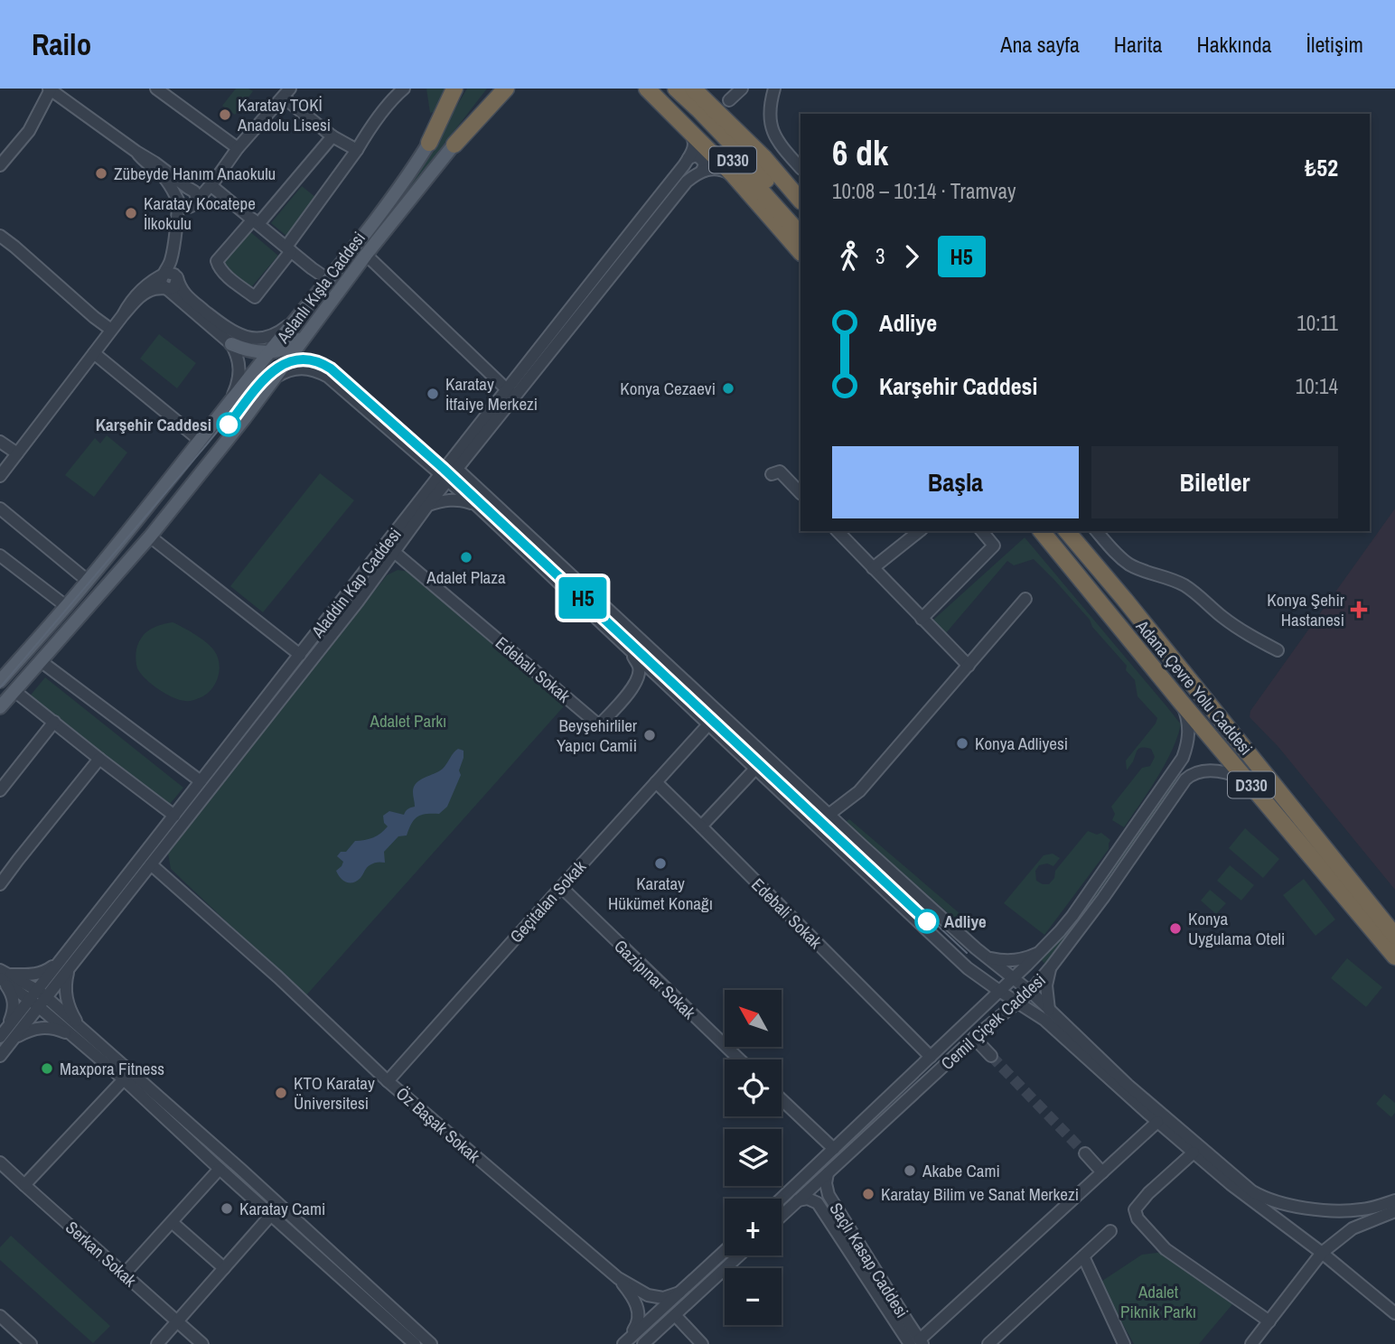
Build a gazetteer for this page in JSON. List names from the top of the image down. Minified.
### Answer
{"streets":{"highway":["D330","Adana Çevre Yolu Caddesi"],"main road":["Aslanlı Kışla Caddesi"],"street":["Aladdin Kap Caddesi","Edebalı Sokak","Geçitalan Sokak","Edebali Sokak","Gazipınar Sokak","Cemil Çiçek Caddesi","Öz Başak Sokak","Serkan Sokak","Saçlı Kasap Caddesi"]},"crossings":[["Aladdin Kap Caddesi","Edebalı Sokak"],["Aladdin Kap Caddesi","Öz Başak Sokak"],["Adana Çevre Yolu Caddesi","Cemil Çiçek Caddesi"],["Geçitalan Sokak","Edebali Sokak"],["Geçitalan Sokak","Gazipınar Sokak"],["Geçitalan Sokak","Öz Başak Sokak"],["Edebali Sokak","Cemil Çiçek Caddesi"],["Cemil Çiçek Caddesi","Saçlı Kasap Caddesi"]],"parks":["Adalet Parkı","Adalet Piknik Parkı"],"places":{"other":["Karatay TOKİ Anadolu Lisesi","Zübeyde Hanım Anaokulu","Karatay Kocatepe İlkokulu","Konya Cezaevi","Karatay İtfaiye Merkezi","Karşehir Caddesi","Adalet Plaza","Beyşehirliler Yapıcı Camii","Konya Adliyesi","Karatay Hükümet Konağı","Adliye","Konya Uygulama Oteli","Maxpora Fitness","KTO Karatay Üniversitesi","Akabe Cami","Karatay Bilim ve Sanat Merkezi","Karatay Cami"],"health":["Konya Şehir Hastanesi"]},"lines":["tram line H5"],"north":"top left","page":{"header":"Railo","nav":["Ana sayfa","Harita","Hakkında","İletişim"],"on_map":"H5","heading":["6 dk","10:08 – 10:14 · Tramvay","₺52"],"legs":["3","H5"],"list":[{"name":"Adliye","value":"10:11"},{"name":"Karşehir Caddesi","value":"10:14"}],"buttons":["Başla","Biletler"],"map_buttons":["+","−"]}}
